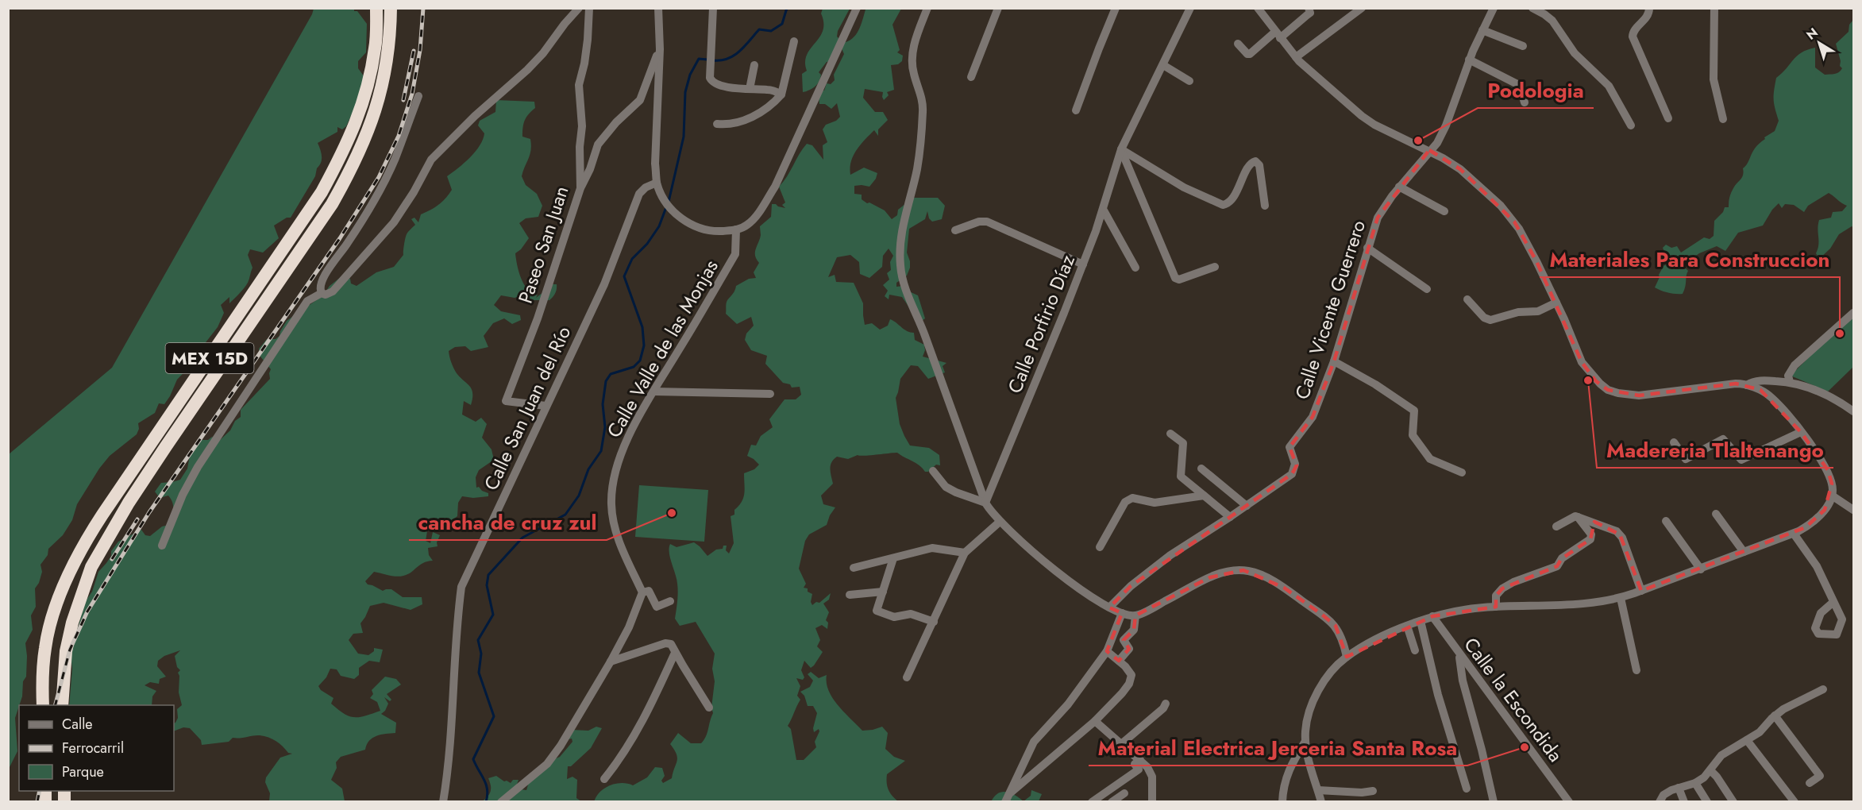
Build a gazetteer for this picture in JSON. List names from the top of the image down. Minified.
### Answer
{"streets":{"highway":["MEX 15D"],"street":["Paseo San Juan","Calle Vicente Guerrero","Calle Porfirio Díaz","Calle Valle de las Monjas","Calle San Juan del Río","Calle la Escondida"]},"crossings":[["Paseo San Juan","Calle San Juan del Río"]],"places":["Podologia","Materiales Para Construccion","Madereria Tlaltenango","cancha de cruz zul","Material Electrica Jerceria Santa Rosa"],"legend":["Calle","Ferrocarril","Parque"],"north":"top left"}
